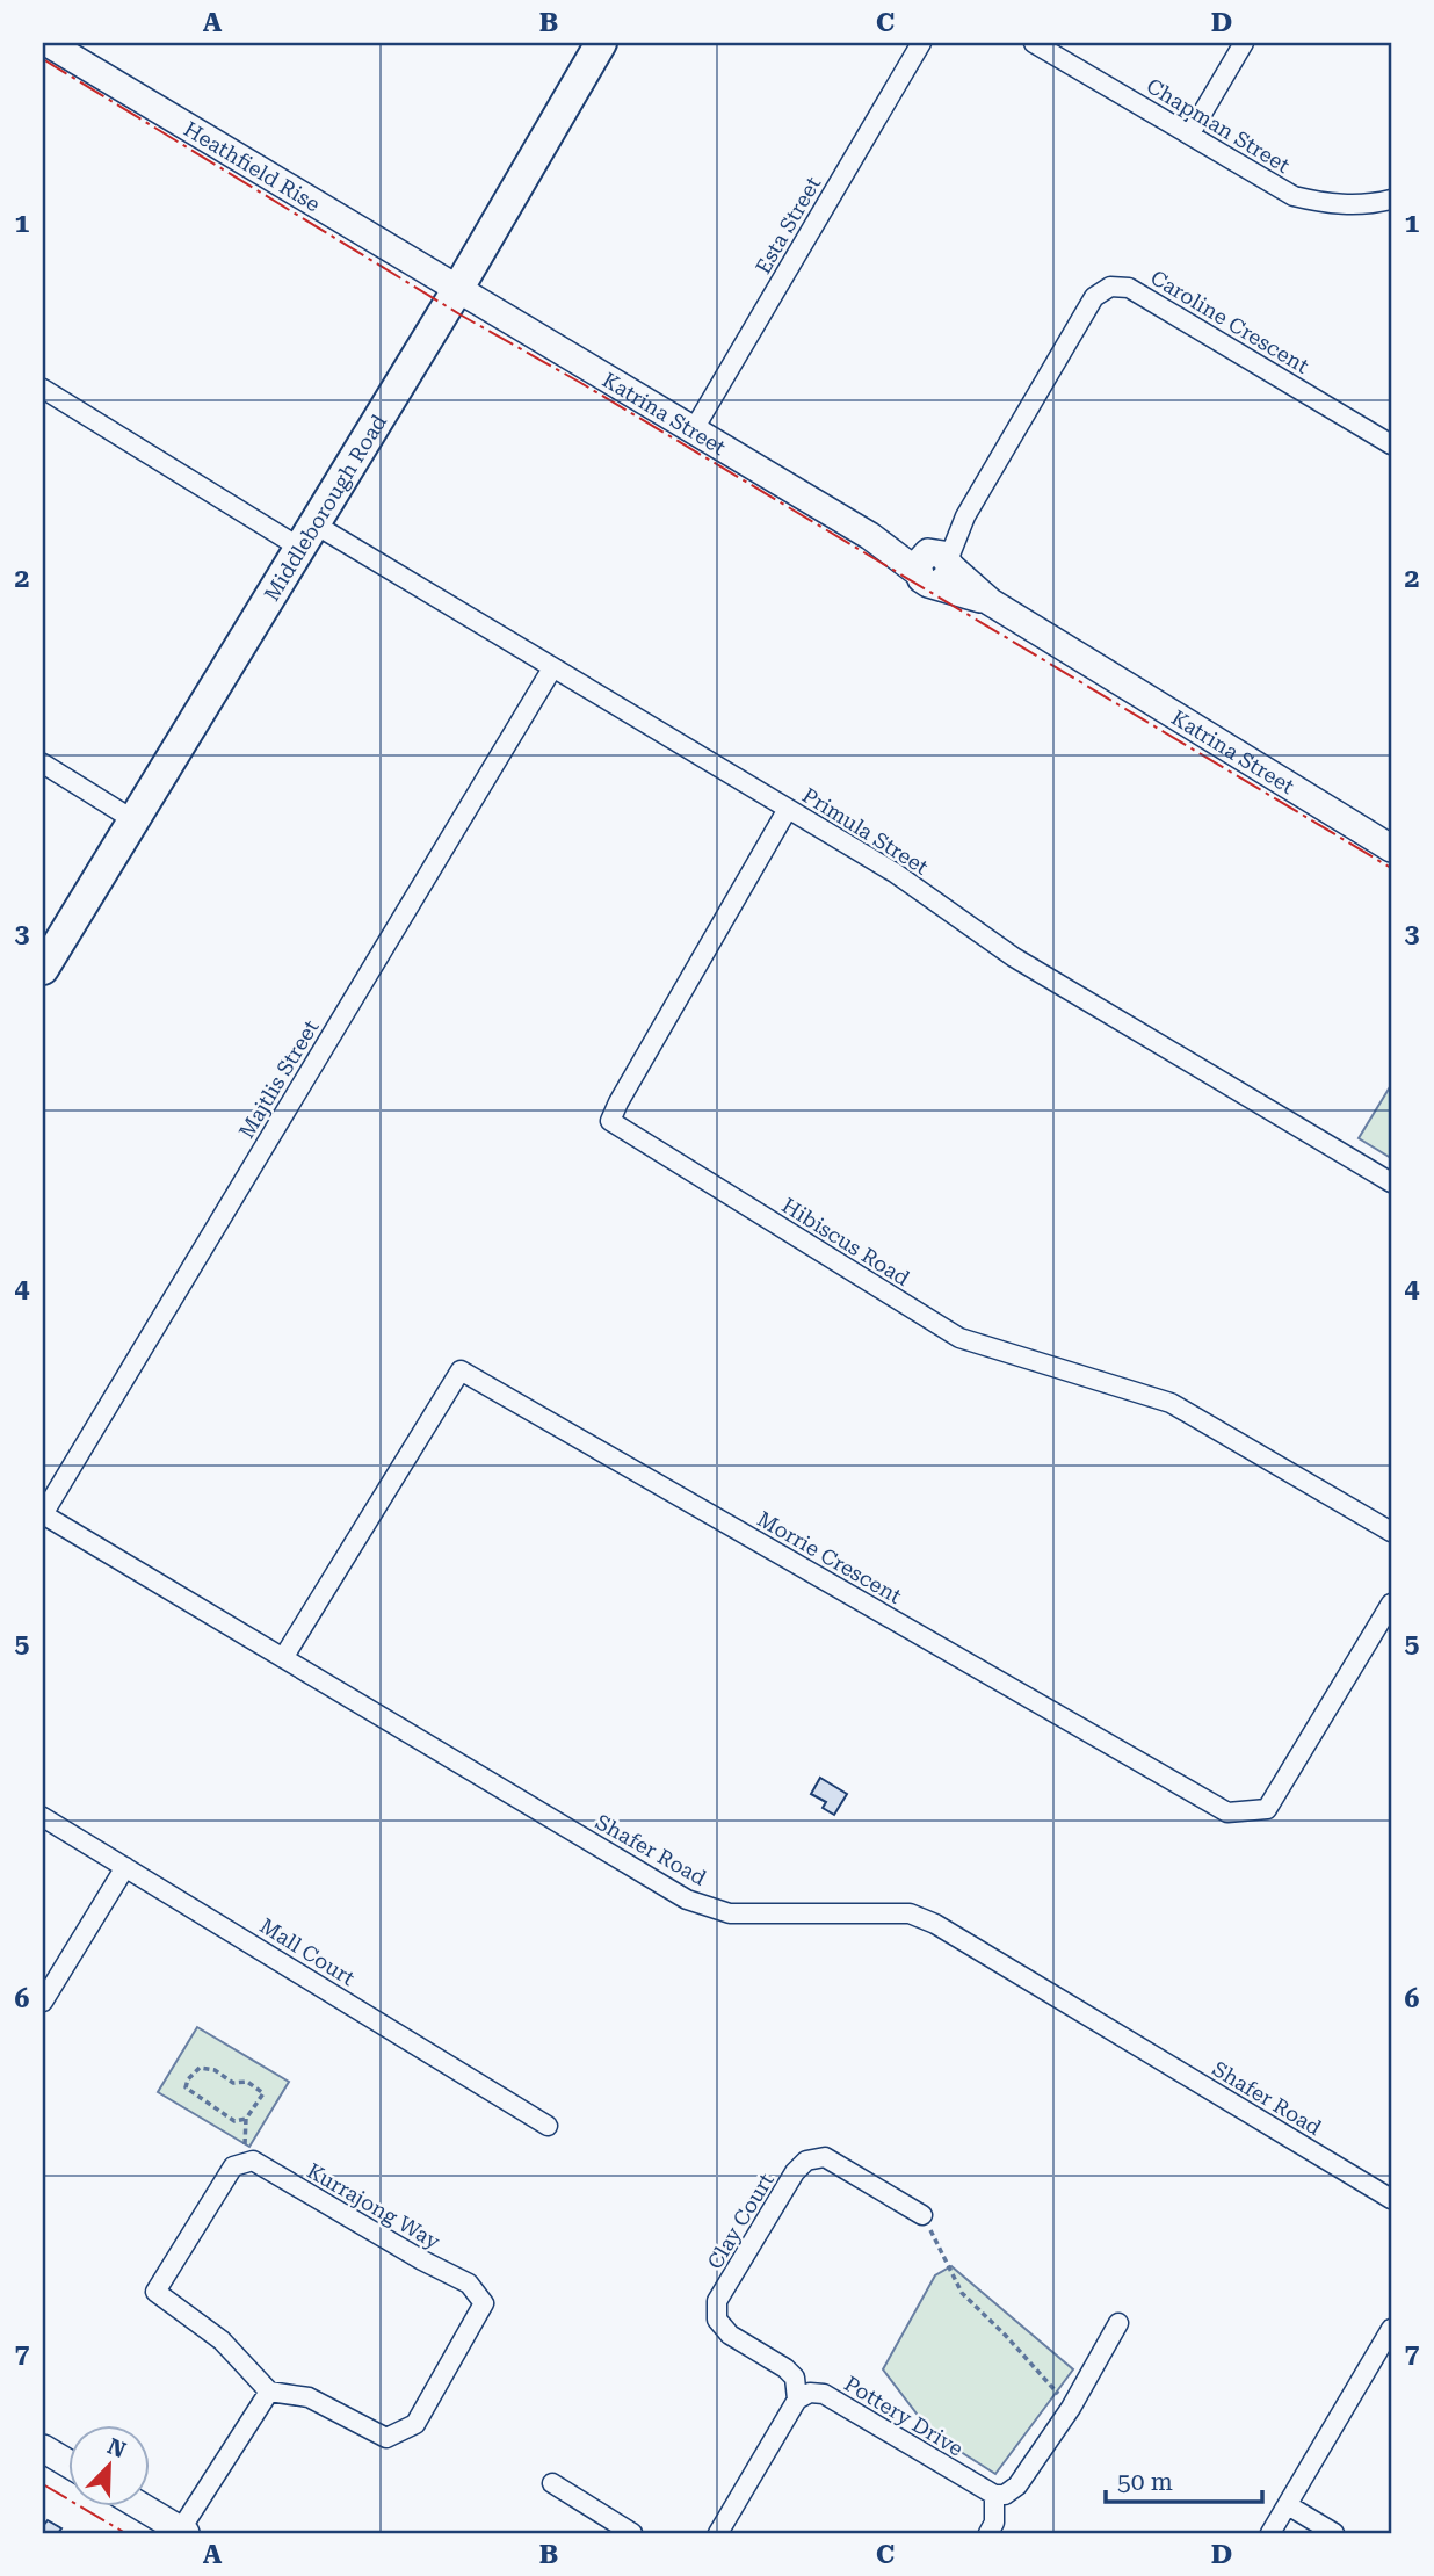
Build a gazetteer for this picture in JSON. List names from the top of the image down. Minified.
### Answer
{"streets":{"main road":["Middleborough Road"],"street":["Chapman Street","Heathfield Rise","Esta Street","Caroline Crescent","Katrina Street","Primula Street","Majtlis Street","Hibiscus Road","Morrie Crescent","Shafer Road","Mall Court","Kurrajong Way","Clay Court","Pottery Drive"]},"crossings":[["Heathfield Rise","Katrina Street"],["Heathfield Rise","Middleborough Road"],["Esta Street","Katrina Street"],["Caroline Crescent","Katrina Street"],["Katrina Street","Middleborough Road"],["Middleborough Road","Primula Street"],["Primula Street","Majtlis Street"],["Primula Street","Hibiscus Road"],["Majtlis Street","Shafer Road"],["Morrie Crescent","Shafer Road"],["Clay Court","Pottery Drive"]],"scale_bar":"50 m","north":"top right","grid":{"columns":["A","B","C","D"],"rows":["1","2","3","4","5","6","7"]}}
